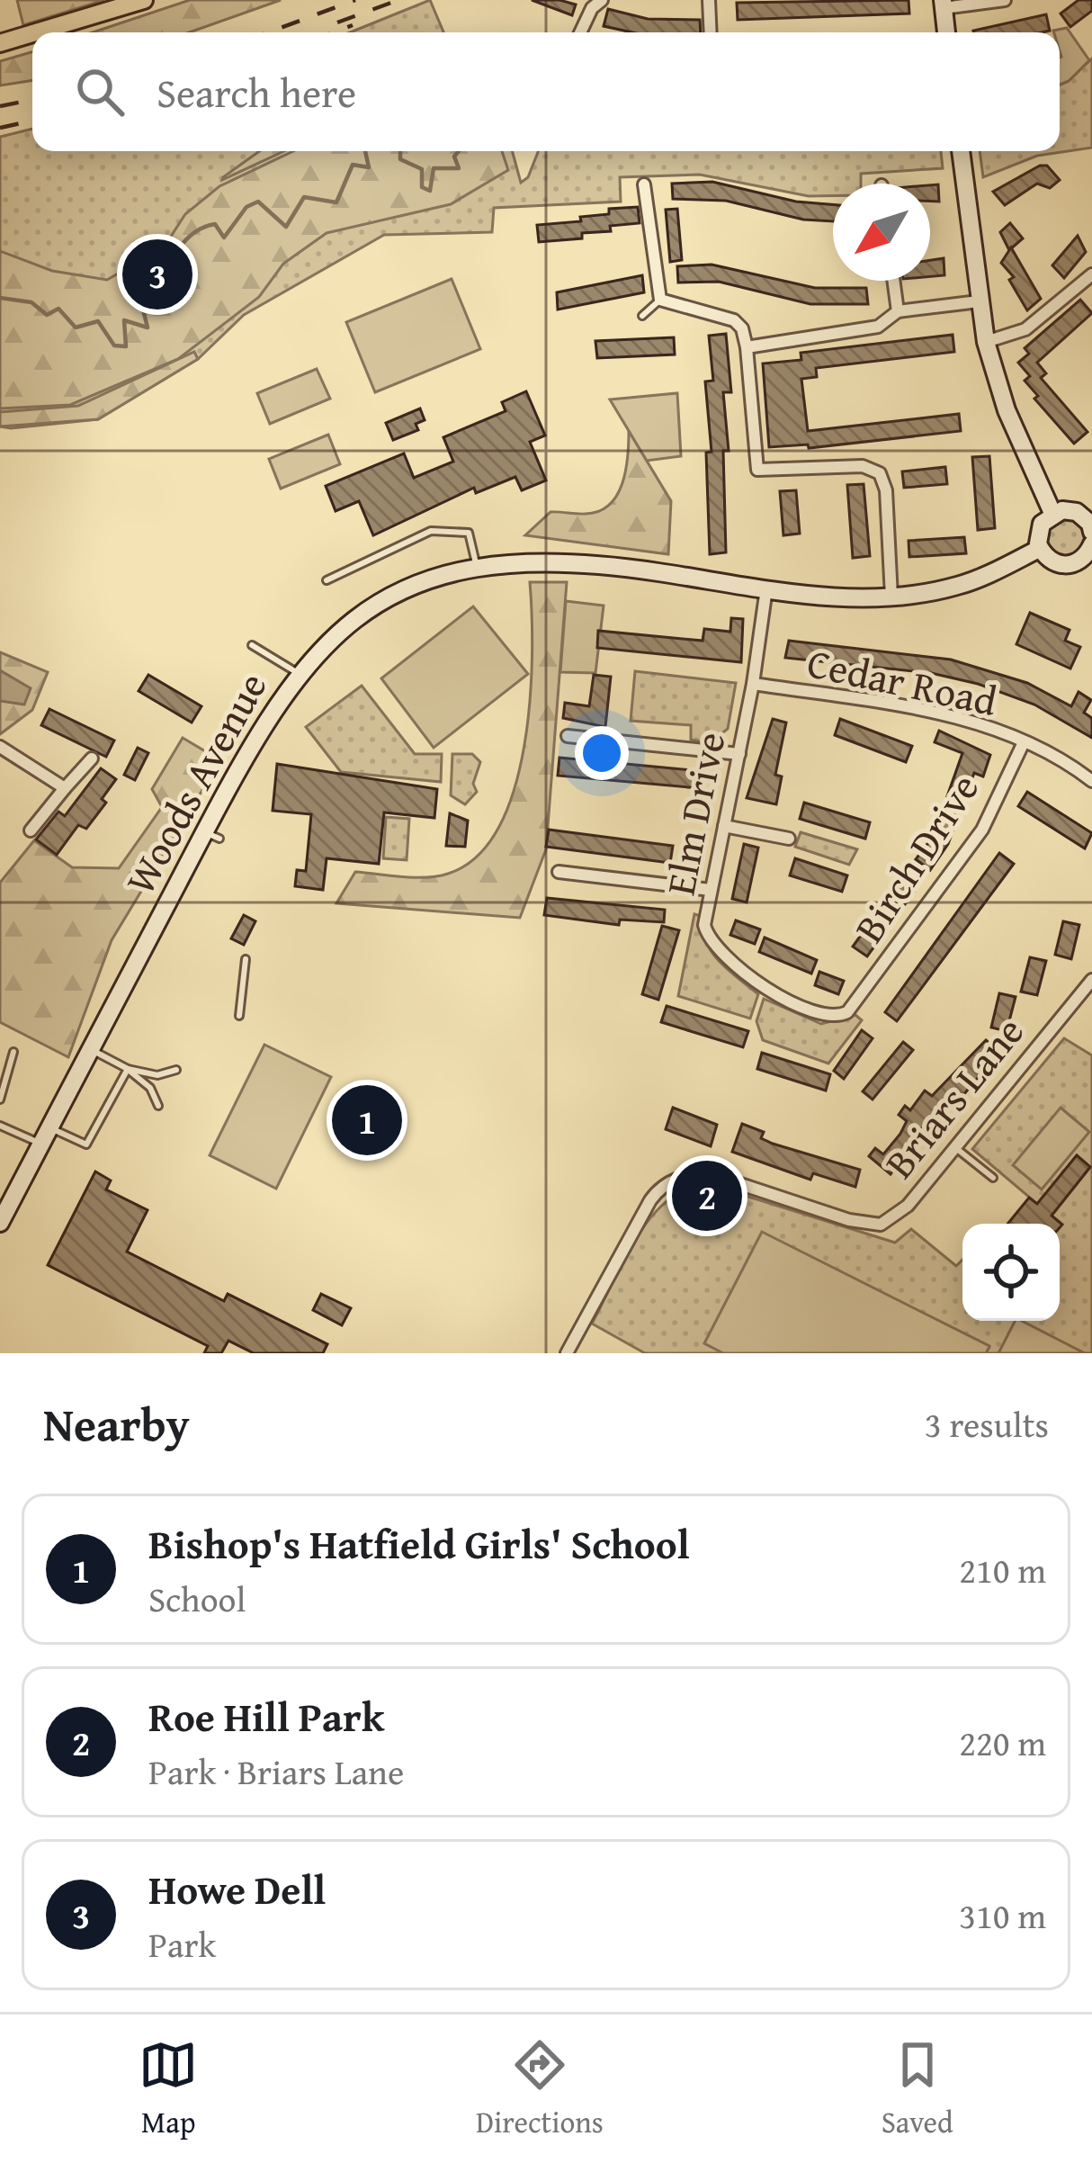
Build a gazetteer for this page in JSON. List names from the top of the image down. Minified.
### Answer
{"streets":{"street":["Cedar Road","Woods Avenue","Elm Drive","Birch Drive","Briars Lane"]},"crossings":[["Cedar Road","Elm Drive"],["Cedar Road","Birch Drive"],["Woods Avenue","Elm Drive"],["Elm Drive","Birch Drive"]],"north":"bottom left","page":{"search":"Search here","pins":["3","1","2"],"heading":["Nearby","3 results"],"list":[{"mark":"1","name":"Bishop's Hatfield Girls' School","note":"School","value":"210 m"},{"mark":"2","name":"Roe Hill Park","note":"Park · Briars Lane","value":"220 m"},{"mark":"3","name":"Howe Dell","note":"Park","value":"310 m"}],"nav":["Map","Directions","Saved"]}}
